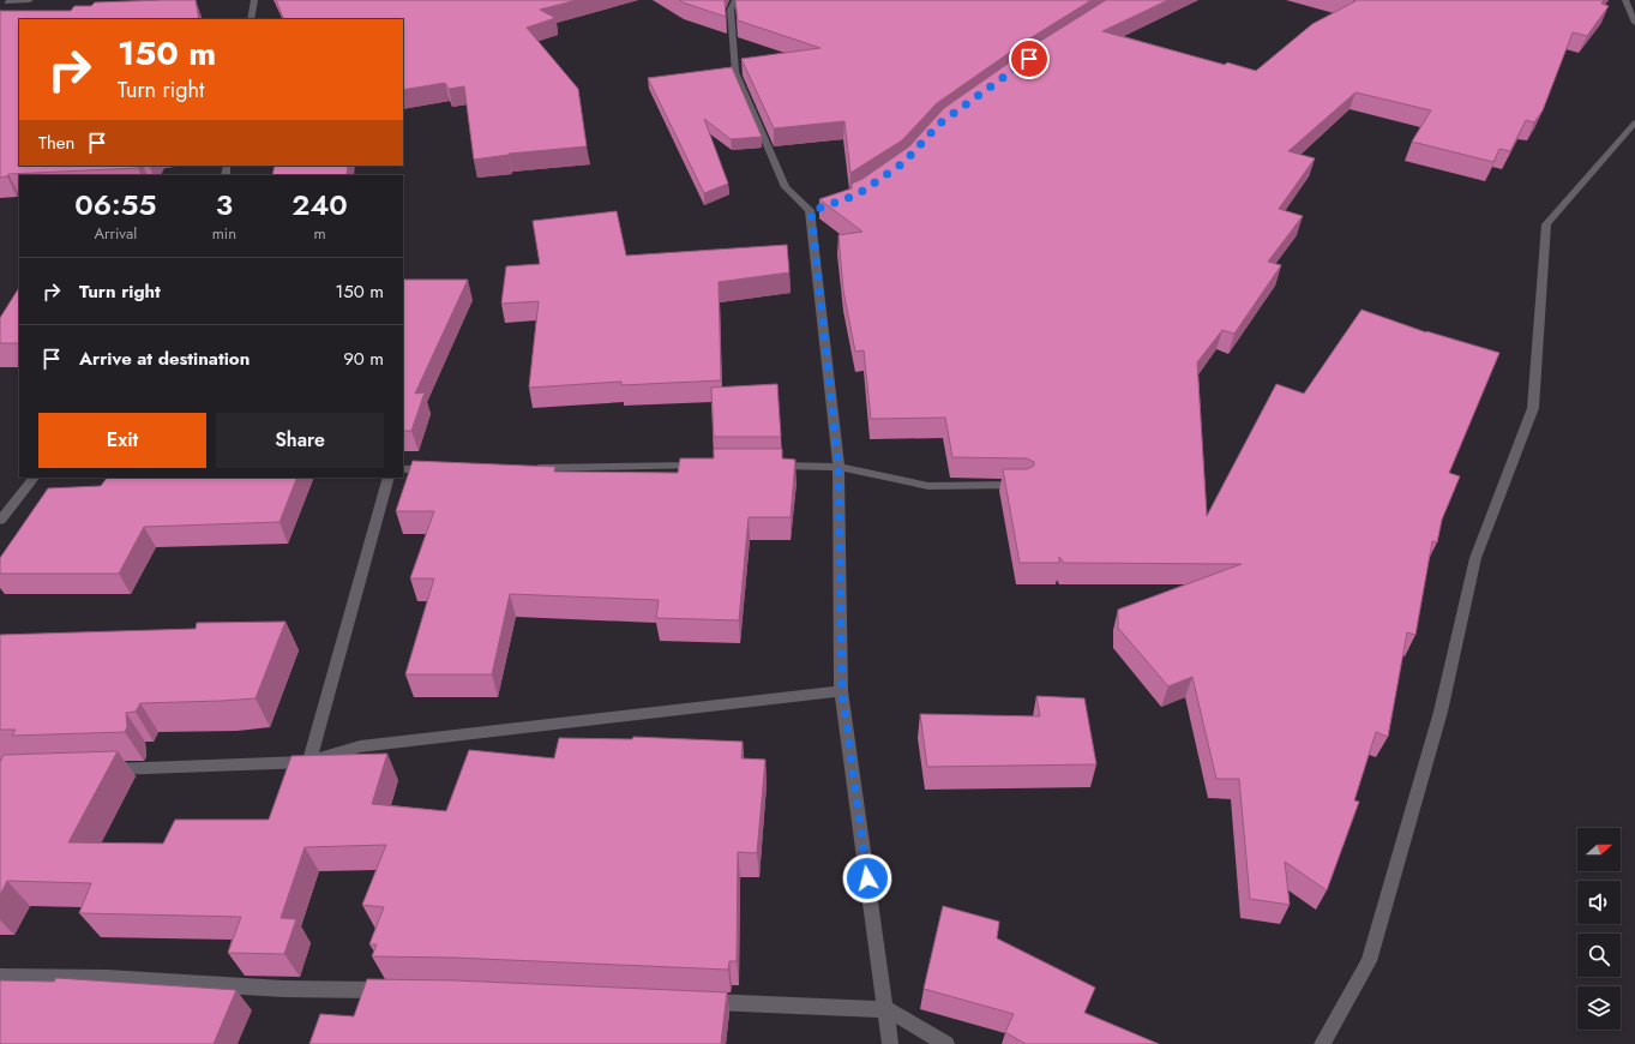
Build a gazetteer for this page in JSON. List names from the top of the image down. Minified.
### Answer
{"north":"right","page":{"turn":["150 m","Turn right"],"then":"Then","eta":["06:55","Arrival","3","min","240","m"],"list":[{"name":"Turn right","value":"150 m"},{"name":"Arrive at destination","value":"90 m"}],"buttons":["Exit","Share"]}}
